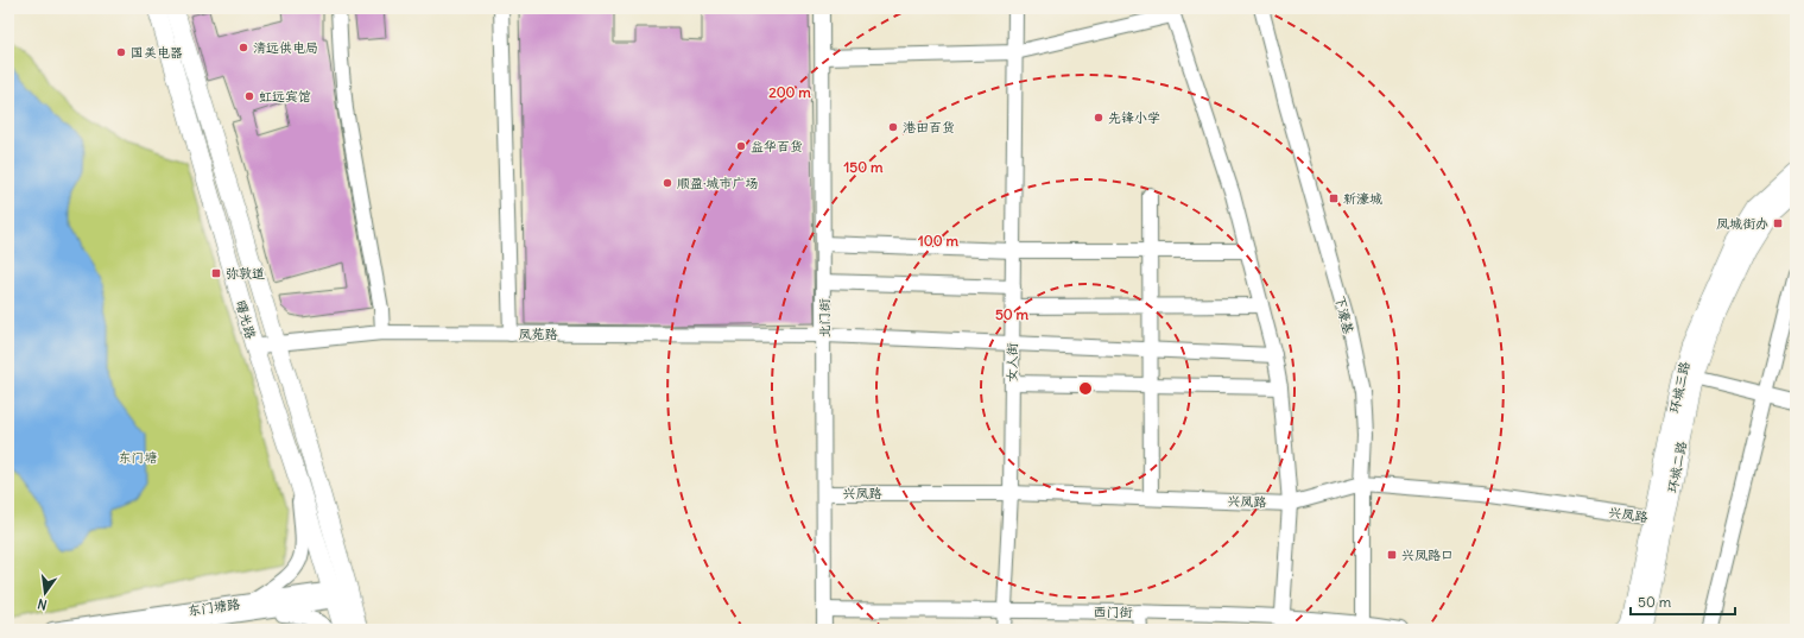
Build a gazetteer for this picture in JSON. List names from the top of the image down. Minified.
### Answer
{"streets":{"main road":["曙光路","环城三路","环城二路"],"street":["下濠基","北门街","凤苑路","女人街","兴凤路","东门塘路","西门街"]},"crossings":[["下濠基","兴凤路"],["下濠基","西门街"],["北门街","凤苑路"],["北门街","兴凤路"],["北门街","西门街"],["曙光路","凤苑路"],["曙光路","东门塘路"],["凤苑路","女人街"],["女人街","兴凤路"],["女人街","西门街"],["环城三路","环城二路"],["环城三路","兴凤路"],["环城二路","兴凤路"]],"parks":["东门塘"],"places":{"other":["清远供电局","国美电器","虹远宾馆","先锋小学","港田百货","益华百货","顺盈·城市广场"],"transit":["新濠城","凤城街办","弥敦道","兴凤路口"]},"scale_bar":"50 m","north":"bottom","rings":["200 m","150 m","100 m","50 m"]}
